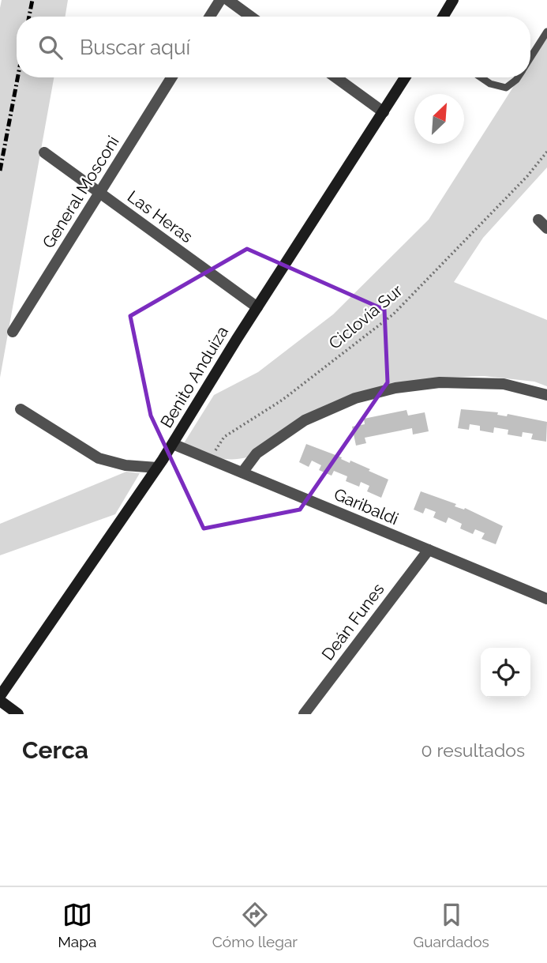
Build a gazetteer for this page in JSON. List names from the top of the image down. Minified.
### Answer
{"streets":{"street":["General Mosconi","Las Heras","Benito Anduiza","Garibaldi","Deán Funes"],"path":["Ciclovía Sur"]},"crossings":[["General Mosconi","Las Heras"],["Las Heras","Benito Anduiza"],["Ciclovía Sur","Garibaldi"],["Benito Anduiza","Garibaldi"],["Garibaldi","Deán Funes"]],"north":"top right","page":{"search":"Buscar aquí","heading":["Cerca","0 resultados"],"nav":["Mapa","Cómo llegar","Guardados"]}}
